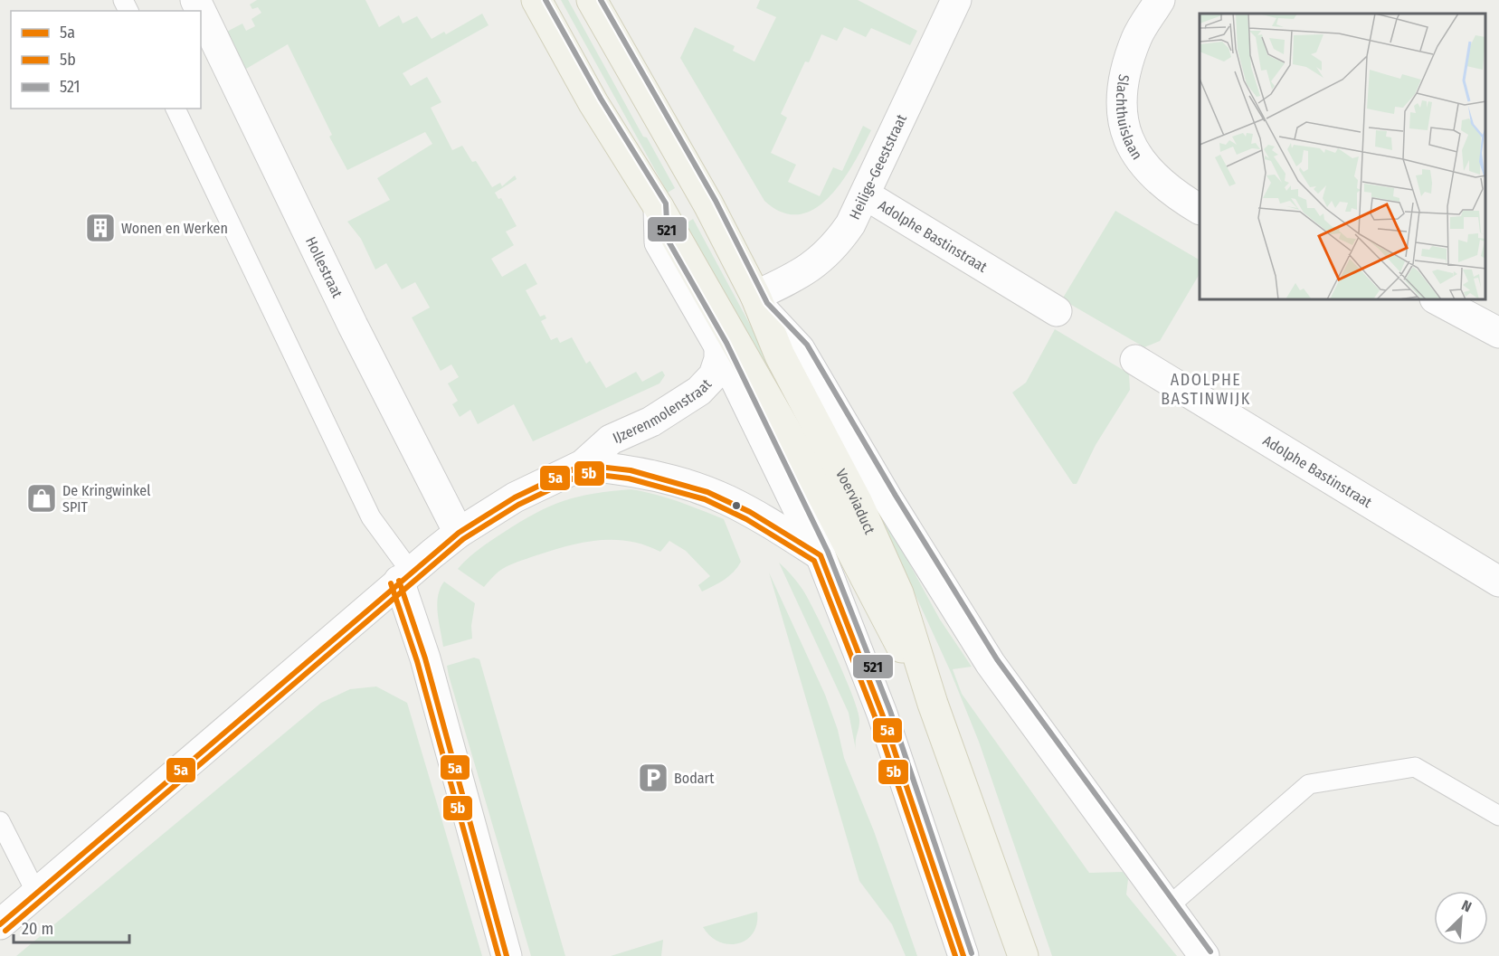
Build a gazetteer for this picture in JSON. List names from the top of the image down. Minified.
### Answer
{"streets":{"main road":["Voerviaduct"],"street":["Slachthuislaan","Heilige-Geeststraat","Adolphe Bastinstraat","Hollestraat","IJzerenmolenstraat"]},"crossings":[["Heilige-Geeststraat","Adolphe Bastinstraat"],["Heilige-Geeststraat","Voerviaduct"]],"districts":["ADOLPHE BASTINWIJK"],"places":{"building":["Wonen en Werken"],"shop":["De Kringwinkel SPIT"],"parking":["Bodart"]},"lines":["transit line 521","transit line 5a","transit line 5b"],"legend":["5a","5b","521"],"scale_bar":"20 m","north":"top right"}
